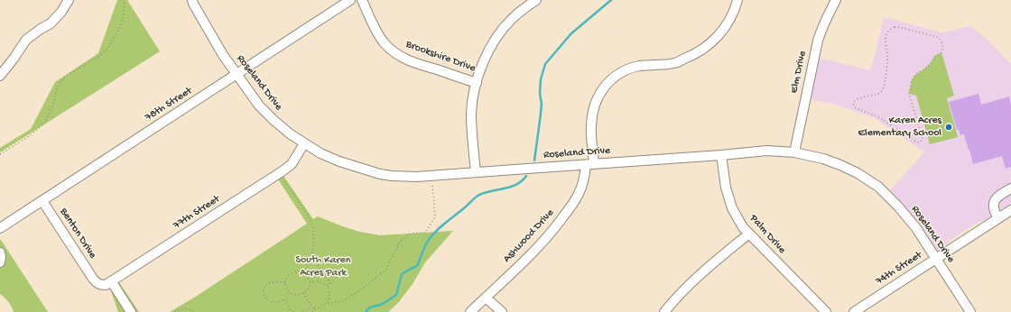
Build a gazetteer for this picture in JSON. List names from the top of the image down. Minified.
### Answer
{"streets":{"street":["Brookshire Drive","Elm Drive","Roseland Drive","78th Street","77th Street","Benton Drive","Palm Drive","Ashwood Drive","74th Street"]},"crossings":[["Elm Drive","Roseland Drive"],["Roseland Drive","78th Street"],["Roseland Drive","77th Street"],["Roseland Drive","Palm Drive"],["Roseland Drive","Ashwood Drive"],["Roseland Drive","74th Street"],["78th Street","Benton Drive"],["77th Street","Benton Drive"]],"parks":["South Karen Acres Park"],"places":["Karen Acres Elementary School"]}
